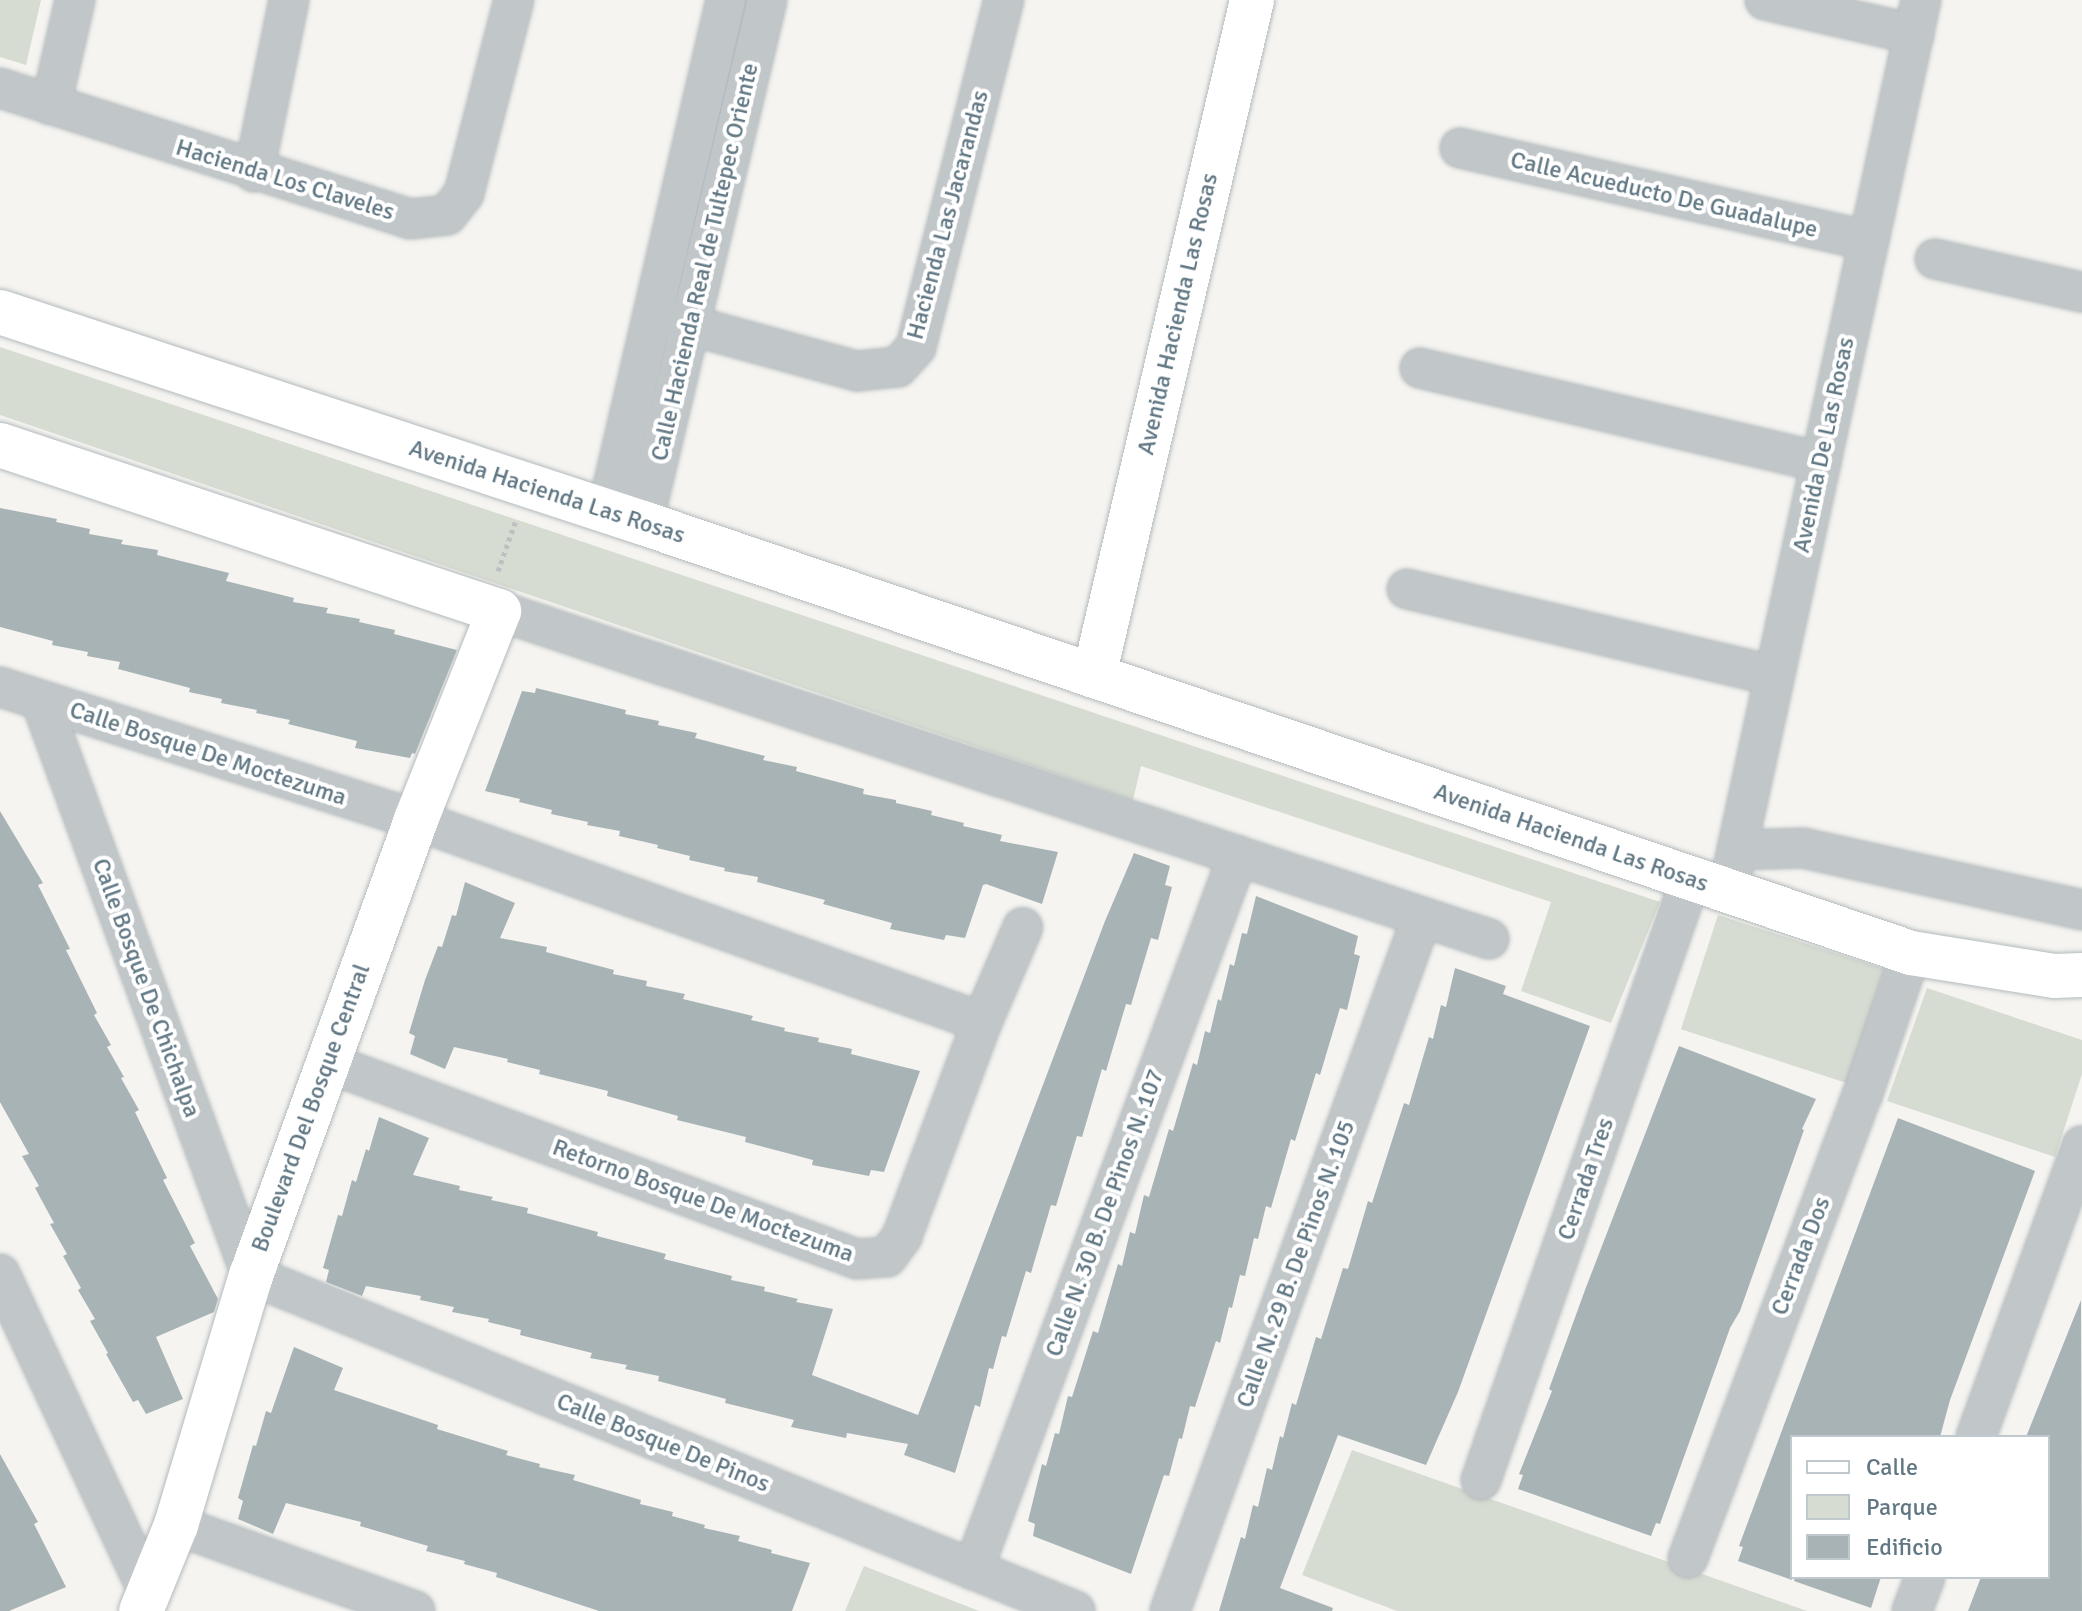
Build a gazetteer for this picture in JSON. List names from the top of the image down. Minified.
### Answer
{"streets":{"street":["Hacienda Los Claveles","Calle Acueducto De Guadalupe","Hacienda Las Jacarandas","Calle Hacienda Real de Tultepec Oriente","Avenida Hacienda Las Rosas","Avenida De Las Rosas","Calle Bosque De Moctezuma","Calle Bosque De Chichalpa","Boulevard Del Bosque Central","Cerrada Tres","Retorno Bosque De Moctezuma","Calle N. 30 B. De Pinos N. 107","Cerrada Dos","Calle N. 29 B. De Pinos N. 105","Calle Bosque De Pinos"]},"crossings":[["Calle Acueducto De Guadalupe","Avenida De Las Rosas"],["Hacienda Las Jacarandas","Calle Hacienda Real de Tultepec Oriente"],["Calle Hacienda Real de Tultepec Oriente","Avenida Hacienda Las Rosas"],["Avenida Hacienda Las Rosas","Avenida De Las Rosas"],["Avenida Hacienda Las Rosas","Cerrada Tres"],["Avenida Hacienda Las Rosas","Cerrada Dos"],["Avenida De Las Rosas","Cerrada Tres"],["Calle Bosque De Moctezuma","Calle Bosque De Chichalpa"],["Calle Bosque De Moctezuma","Boulevard Del Bosque Central"],["Calle Bosque De Chichalpa","Boulevard Del Bosque Central"],["Calle Bosque De Chichalpa","Calle Bosque De Pinos"],["Boulevard Del Bosque Central","Retorno Bosque De Moctezuma"],["Boulevard Del Bosque Central","Calle Bosque De Pinos"],["Calle N. 30 B. De Pinos N. 107","Calle Bosque De Pinos"]],"legend":["Calle","Parque","Edificio"]}
